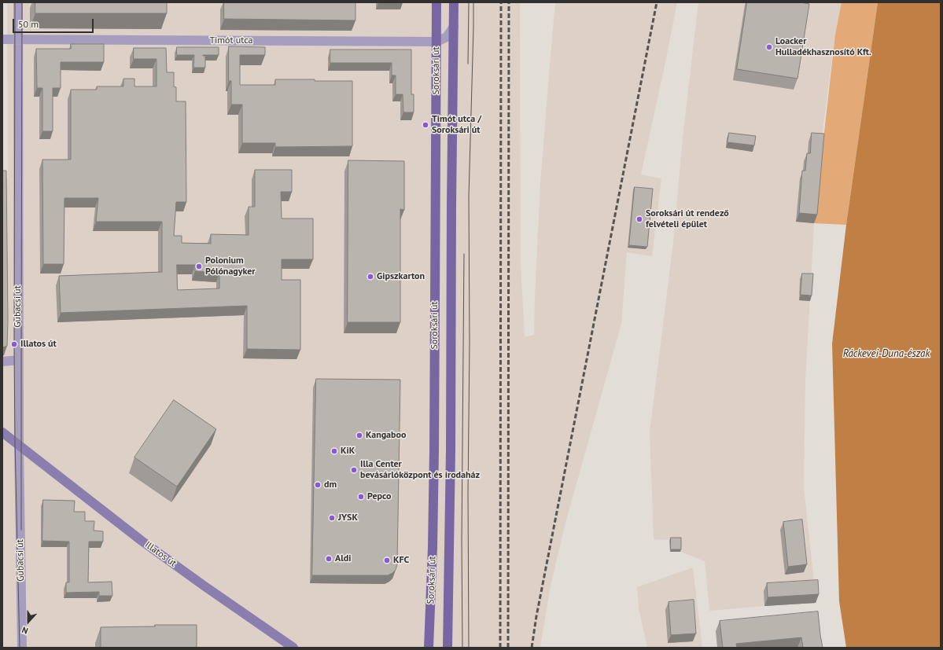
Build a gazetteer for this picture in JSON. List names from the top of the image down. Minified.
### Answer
{"streets":{"main road":["Soroksári út"],"street":["Timót utca","Gubacsi út","Illatos út"]},"crossings":[["Timót utca","Soroksári út"],["Timót utca","Gubacsi út"],["Gubacsi út","Illatos út"]],"water":["Ráckevei-Duna-észak"],"places":["Loacker Hulladékhasznosító Kft.","Timót utca / Soroksári út","Soroksári út rendező felvételi épület","Polonium Pólónagyker","Gipszkarton","Illatos út","Kangaboo","KiK","Illa Center bevásárlóközpont és irodaház","dm","Pepco","JYSK","Aldi","KFC"],"scale_bar":"50 m","north":"bottom"}
